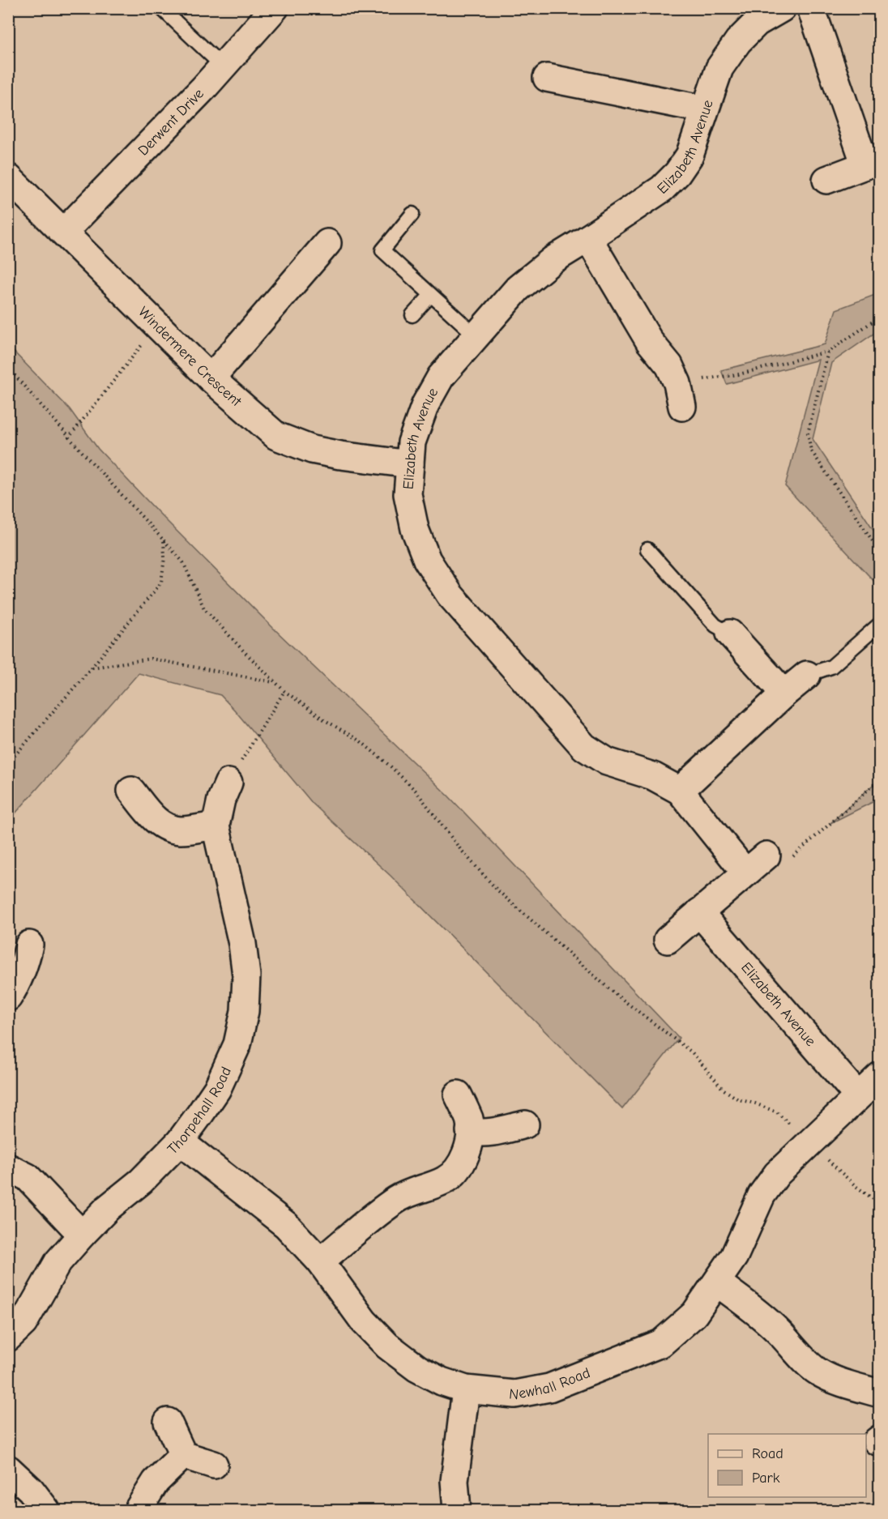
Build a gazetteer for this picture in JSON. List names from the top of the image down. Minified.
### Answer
{"streets":{"street":["Derwent Drive","Elizabeth Avenue","Windermere Crescent","Thorpehall Road","Newhall Road"]},"crossings":[["Derwent Drive","Windermere Crescent"],["Elizabeth Avenue","Windermere Crescent"],["Elizabeth Avenue","Newhall Road"],["Thorpehall Road","Newhall Road"]],"legend":["Road","Park"]}
